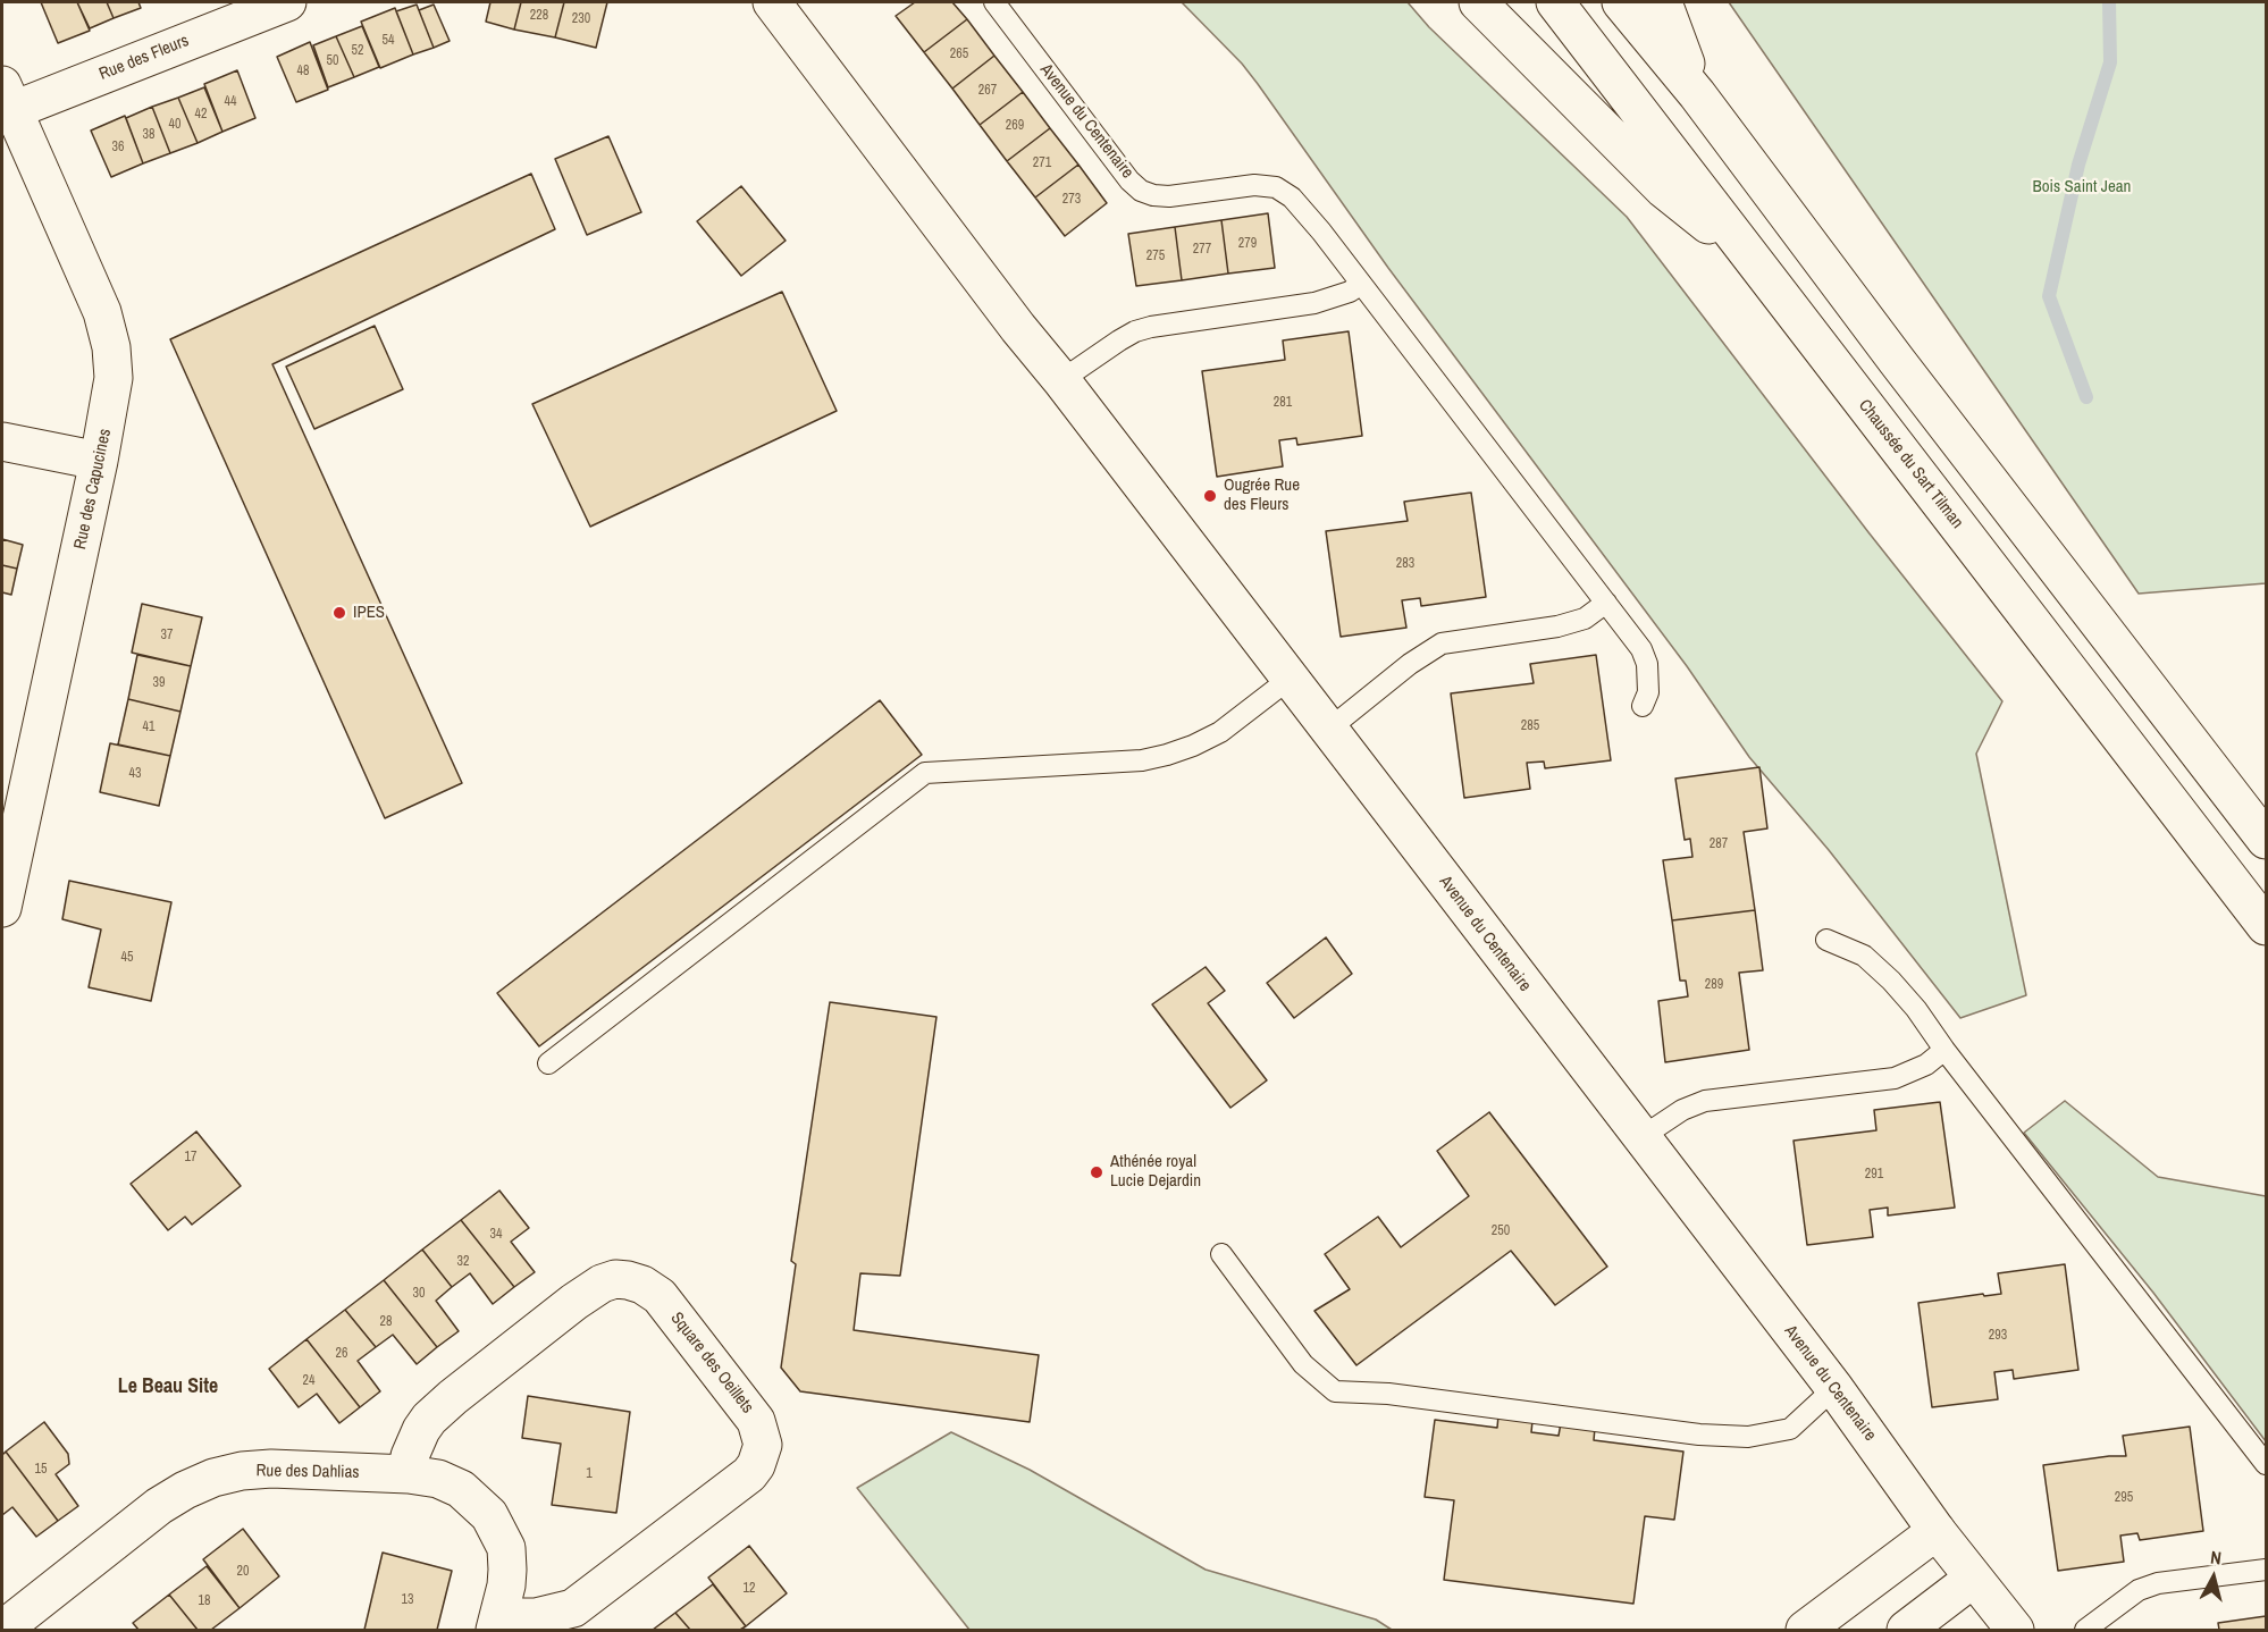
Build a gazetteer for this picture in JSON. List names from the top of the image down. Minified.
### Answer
{"streets":{"main road":["Rue des Fleurs","Avenue du Centenaire","Chaussée du Sart Tilman","Rue des Capucines","Square des Oeillets","Rue des Dahlias"]},"crossings":[["Rue des Fleurs","Rue des Capucines"],["Square des Oeillets","Rue des Dahlias"]],"districts":["Le Beau Site"],"parks":["Bois Saint Jean"],"places":["Ougrée Rue des Fleurs","IPES","Athénée royal Lucie Dejardin"],"house_numbers":["228","230","54","52","265","50","48","267","44","42","40","269","38","36","271","273","279","277","275","281","283","37","39","285","41","43","287","45","289","17","291","250","34","32","30","28","293","26","24","15","1","295","20","12","13","18"],"north":"top"}
